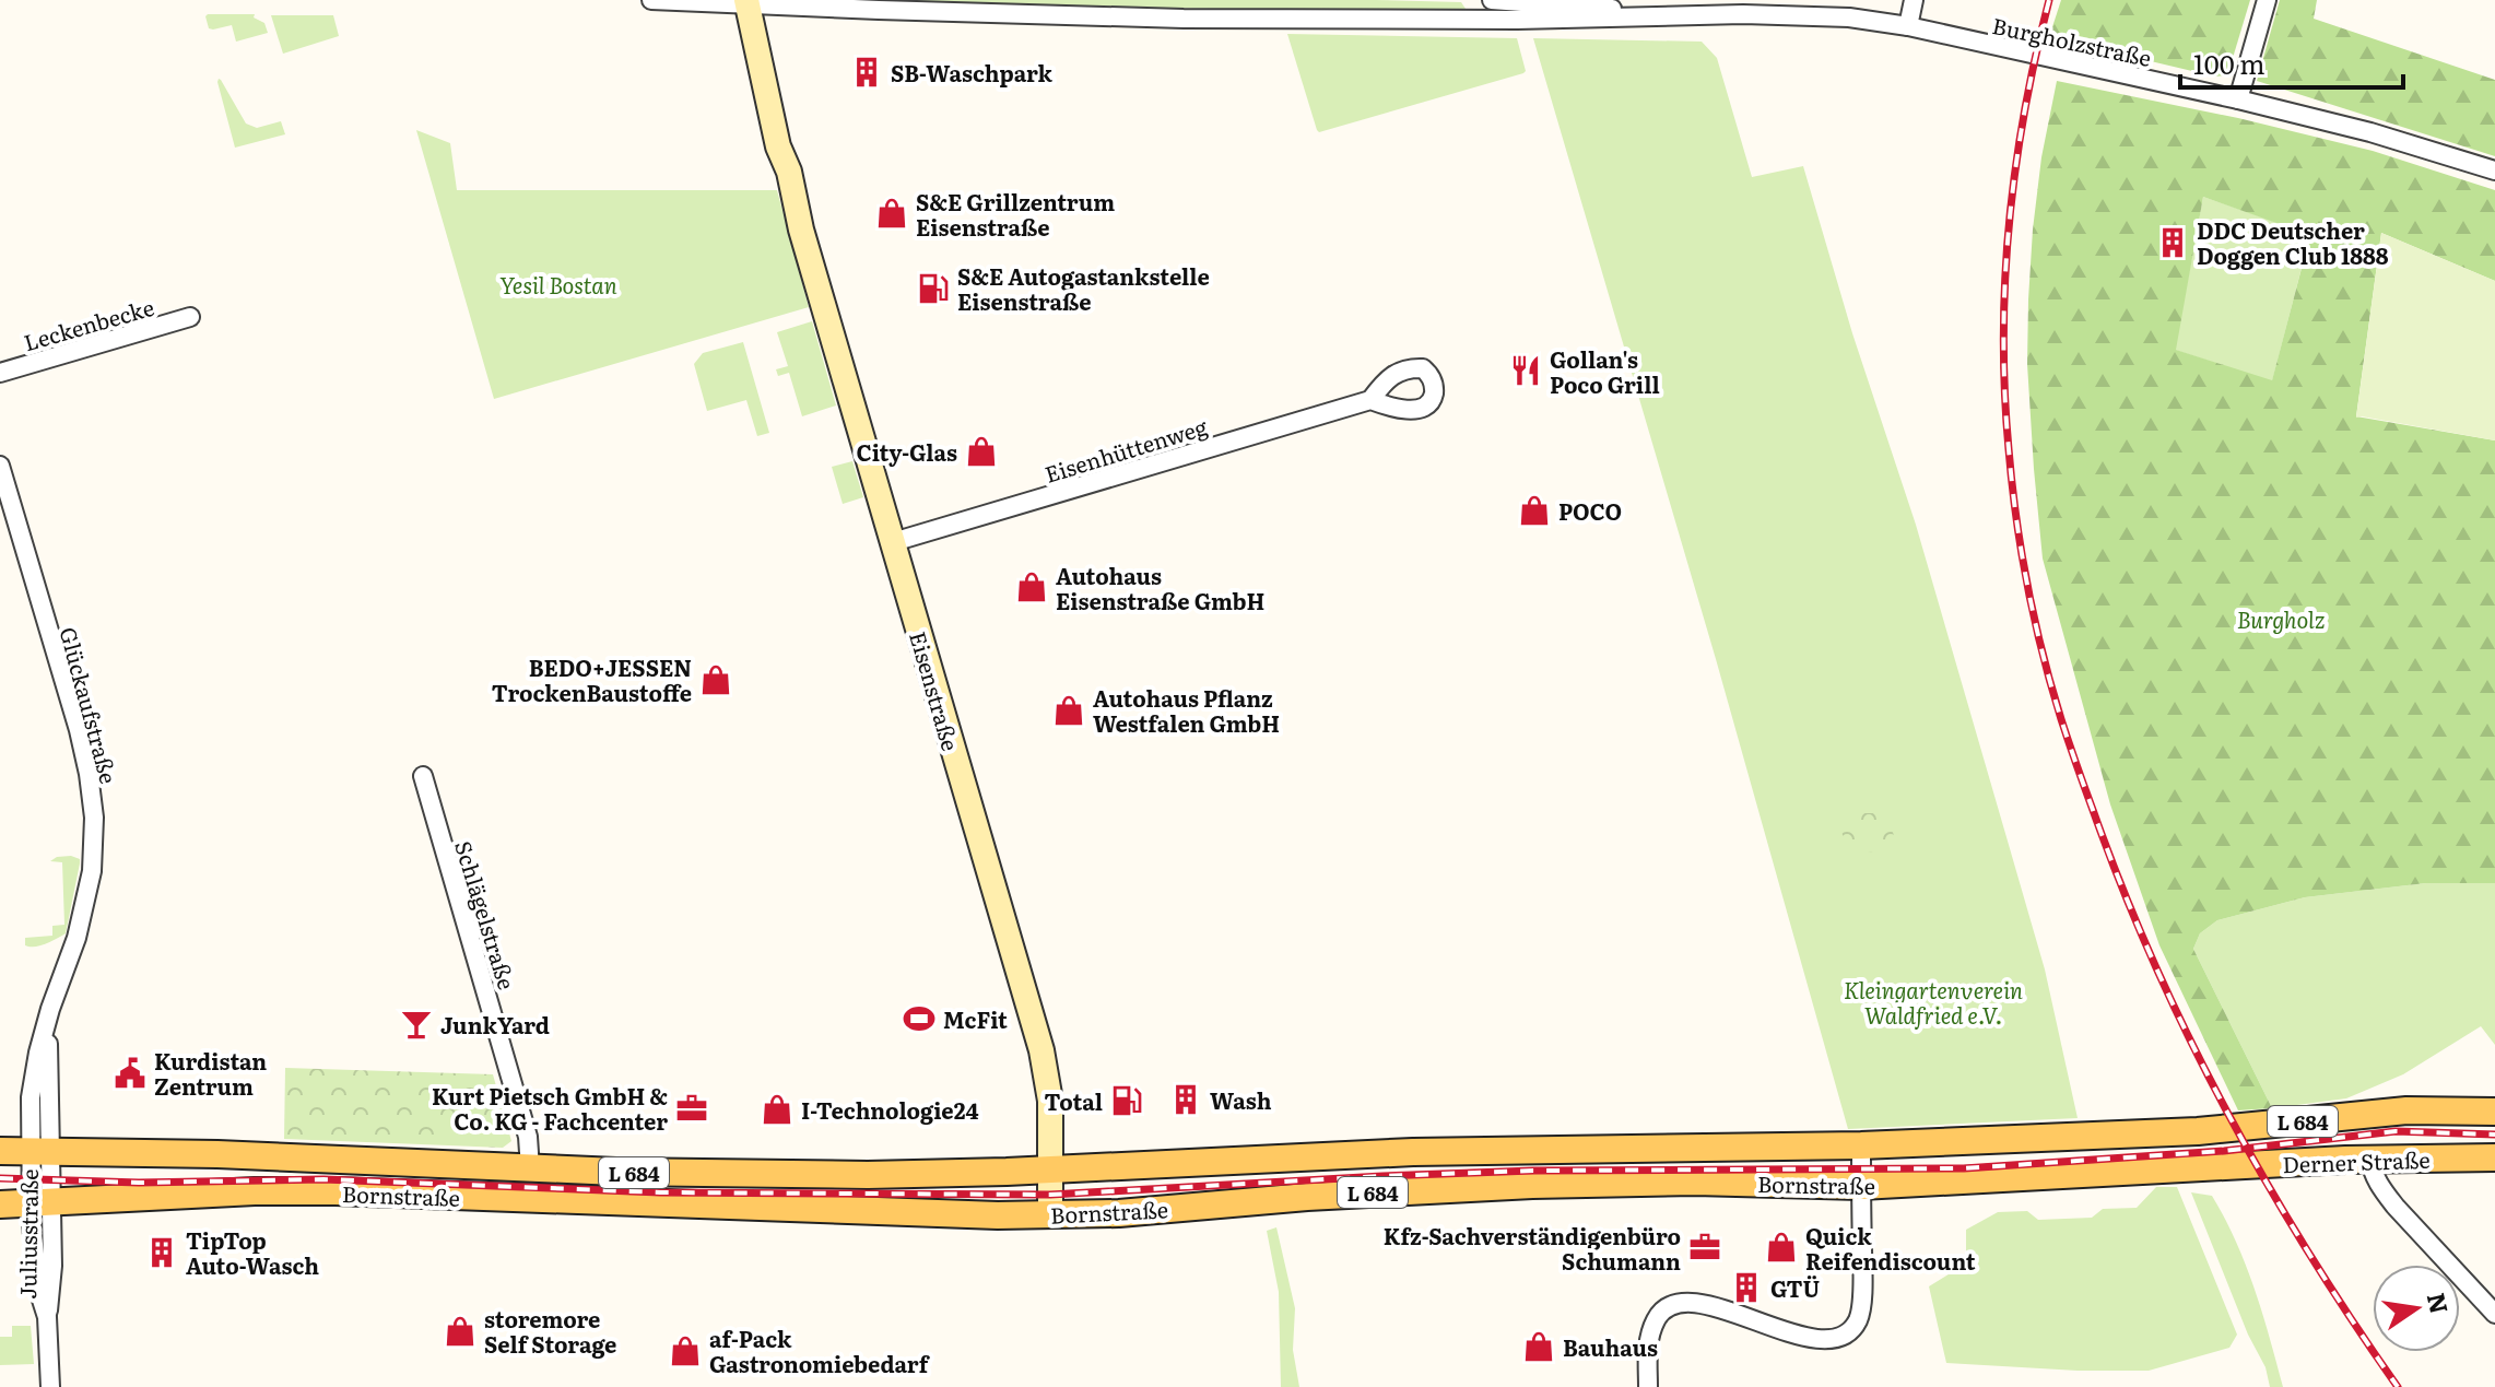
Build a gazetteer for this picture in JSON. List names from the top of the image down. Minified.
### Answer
{"streets":{"main road":["L 684","Derner Straße","Bornstraße"],"street":["Burgholzstraße","Leckenbecke","Eisenhüttenweg","Eisenstraße","Glückaufstraße","Schlägelstraße","Juliusstraße"]},"crossings":[["Burgholzstraße","Eisenstraße"],["Eisenhüttenweg","Eisenstraße"],["Eisenstraße","Bornstraße"],["Glückaufstraße","Bornstraße"],["Glückaufstraße","Juliusstraße"],["Schlägelstraße","Bornstraße"],["Derner Straße","Bornstraße"],["Bornstraße","Juliusstraße"]],"parks":["Yesil Bostan","Burgholz","Kleingartenverein Waldfried e.V."],"places":{"building":["SB-Waschpark","DDC Deutscher Doggen Club 1888","Wash","TipTop Auto-Wasch","GTÜ"],"shop":["S&E Grillzentrum Eisenstraße","City-Glas","POCO","Autohaus Eisenstraße GmbH","BEDO+JESSEN TrockenBaustoffe","Autohaus Pflanz Westfalen GmbH","I-Technologie24","Quick Reifendiscount","storemore Self Storage","Bauhaus","af-Pack Gastronomiebedarf"],"fuel station":["S&E Autogastankstelle Eisenstraße","Total"],"restaurant":["Gollan's Poco Grill"],"sports":["McFit"],"bar":["JunkYard"],"public building":["Kurdistan Zentrum"],"office":["Kurt Pietsch GmbH & Co. KG - Fachcenter","Kfz-Sachverständigenbüro Schumann"]},"scale_bar":"100 m","north":"right"}
